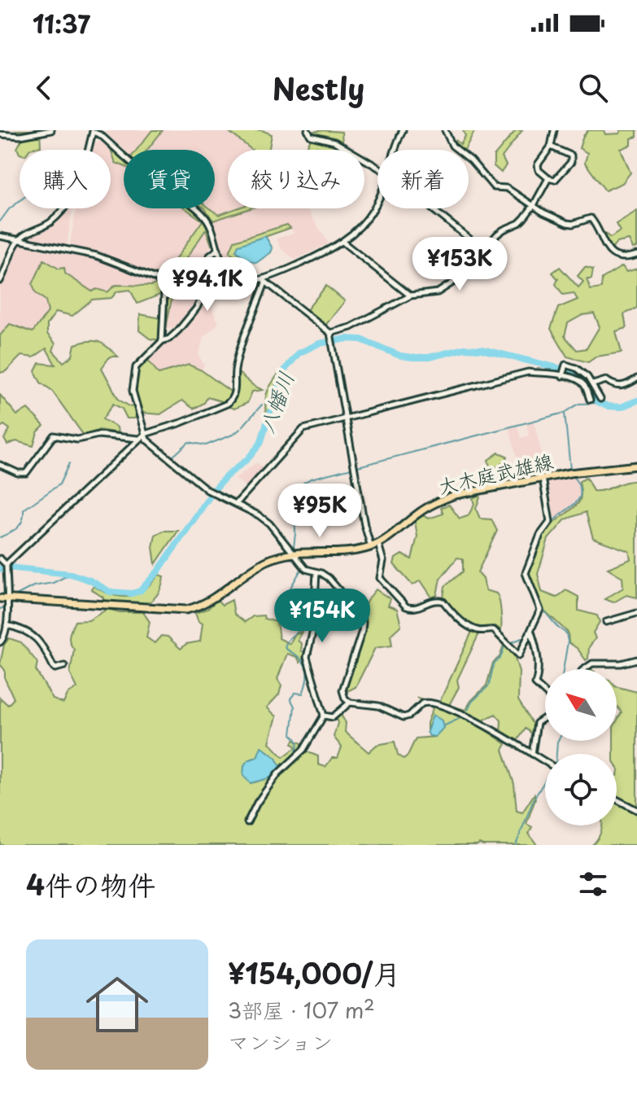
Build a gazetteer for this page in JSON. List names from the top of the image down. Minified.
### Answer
{"streets":{"main road":["大木庭武雄線"]},"water":["八幡川"],"north":"top left","page":{"status":"11:37","header":"Nestly","chip":["購入","賃貸","絞り込み","新着"],"price":["¥153K","¥94.1K","¥95K","¥154K"],"heading":"4件の物件","list":[{"name":"¥154,000/月","note":"3部屋 · 107 m² · マンション"}]}}
